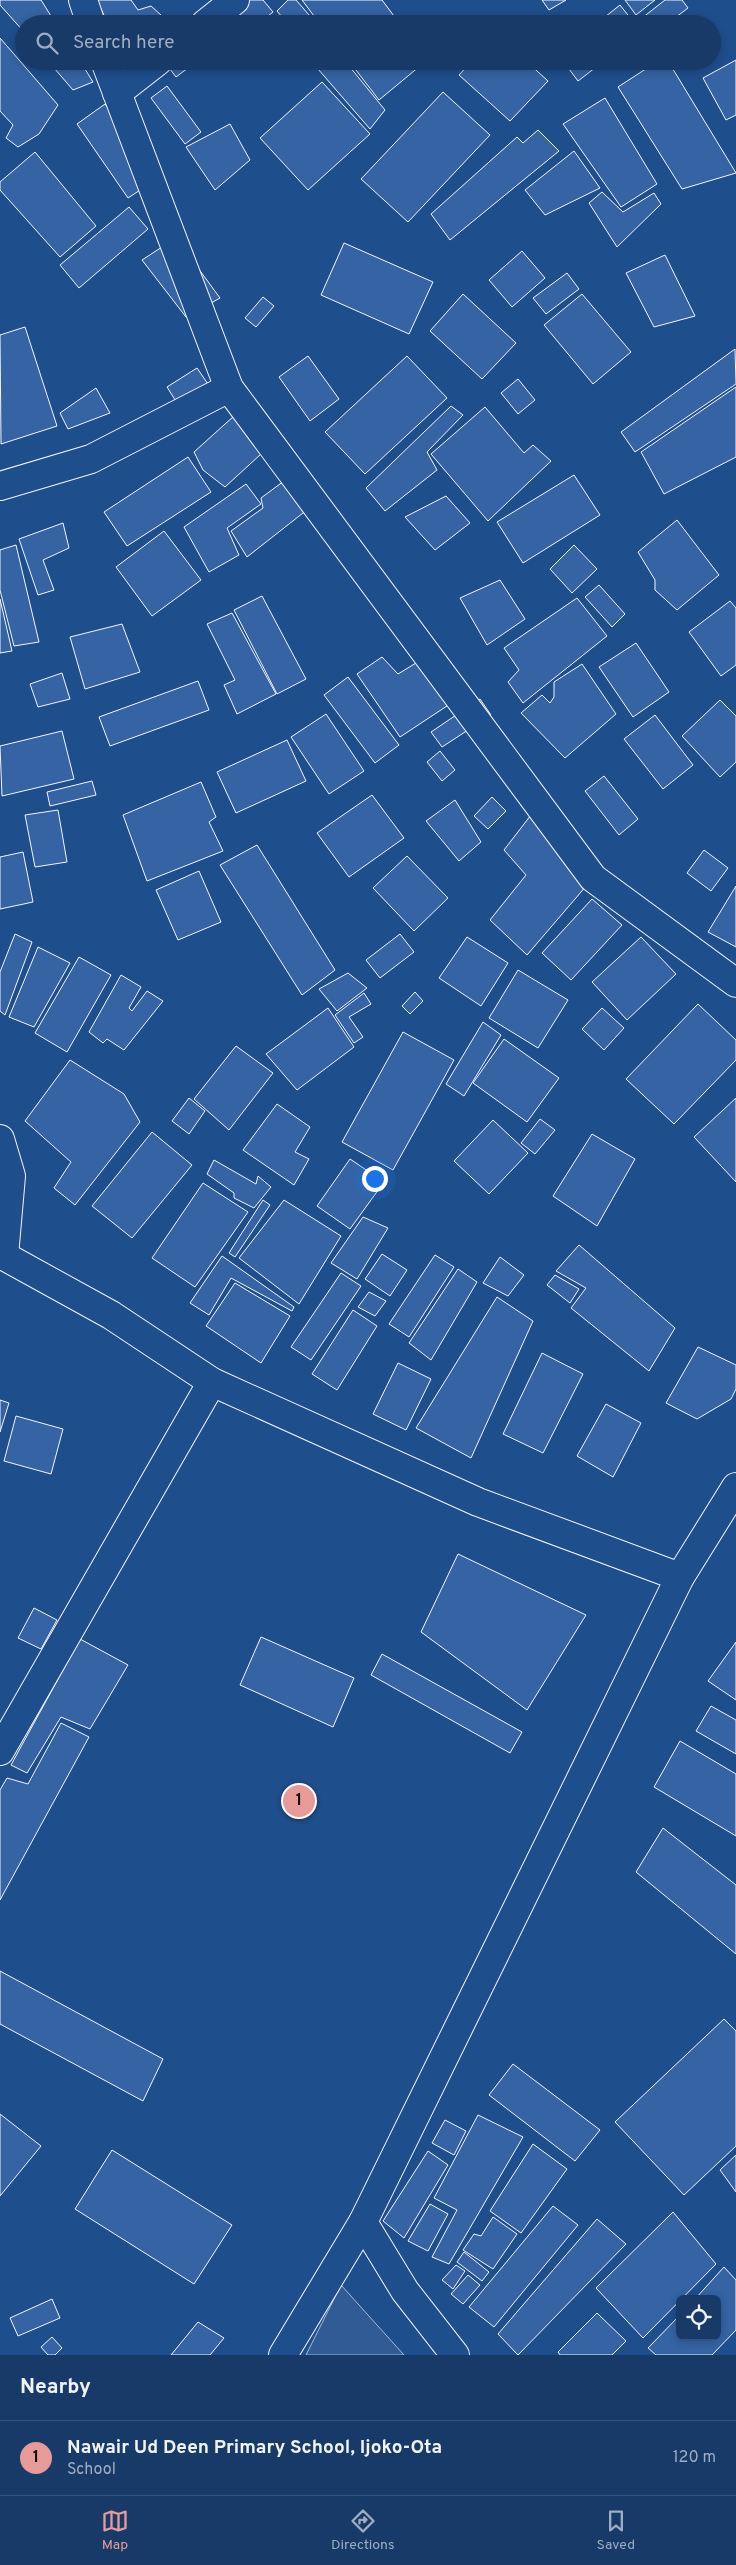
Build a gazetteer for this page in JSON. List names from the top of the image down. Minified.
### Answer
{"page":{"search":"Search here","pins":"1","heading":"Nearby","list":[{"mark":"1","name":"Nawair Ud Deen Primary School, Ijoko-Ota","note":"School","value":"120 m"}],"nav":["Map","Directions","Saved"]}}
